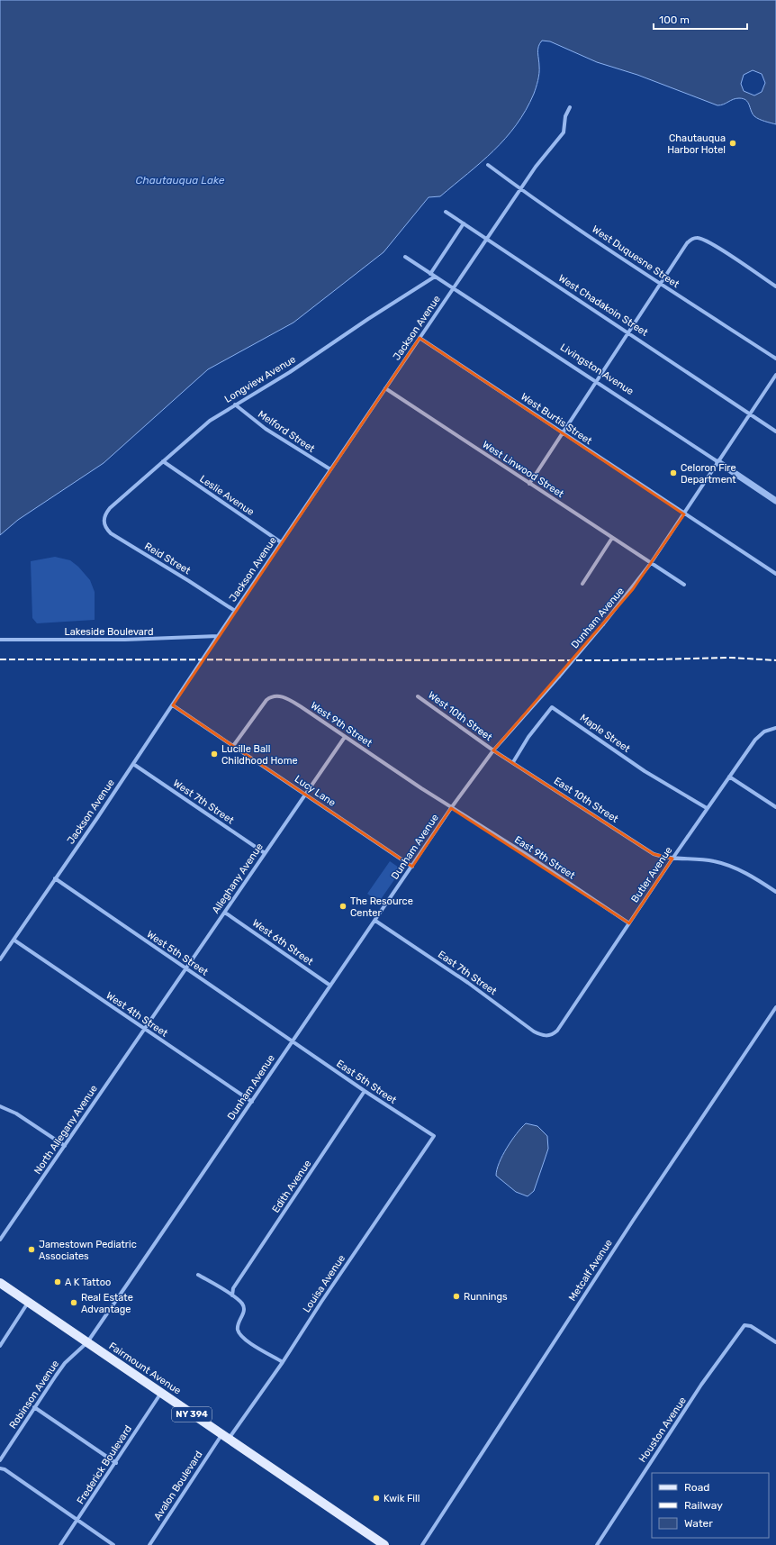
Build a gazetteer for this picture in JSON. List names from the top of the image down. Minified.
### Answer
{"streets":{"main road":["Fairmount Avenue","NY 394"],"street":["West Duquesne Street","West Chadakoin Street","Jackson Avenue","Livingston Avenue","Longview Avenue","West Burtis Street","Melford Street","West Linwood Street","Leslie Avenue","Reid Street","Dunham Avenue","Lakeside Boulevard","West 10th Street","West 9th Street","Maple Street","Lucy Lane","East 10th Street","West 7th Street","East 9th Street","Butler Avenue","Alleghany Avenue","West 6th Street","West 5th Street","East 7th Street","West 4th Street","East 5th Street","North Allegany Avenue","Edith Avenue","Metcalf Avenue","Louisa Avenue","Robinson Avenue","Houston Avenue","Frederick Boulevard","Avalon Boulevard"]},"crossings":[["West Duquesne Street","Jackson Avenue"],["West Chadakoin Street","Jackson Avenue"],["West Chadakoin Street","Dunham Avenue"],["Jackson Avenue","Livingston Avenue"],["Jackson Avenue","West Burtis Street"],["Jackson Avenue","Melford Street"],["Jackson Avenue","West Linwood Street"],["Jackson Avenue","Leslie Avenue"],["Jackson Avenue","Reid Street"],["Jackson Avenue","Lakeside Boulevard"],["Jackson Avenue","Lucy Lane"],["Jackson Avenue","West 7th Street"],["Jackson Avenue","West 5th Street"],["Jackson Avenue","West 4th Street"],["Livingston Avenue","Longview Avenue"],["Livingston Avenue","Dunham Avenue"],["Longview Avenue","Melford Street"],["Longview Avenue","Leslie Avenue"],["Longview Avenue","Reid Street"],["West Burtis Street","Dunham Avenue"],["West Linwood Street","Dunham Avenue"],["Dunham Avenue","West 10th Street"],["Dunham Avenue","West 9th Street"],["Dunham Avenue","Lucy Lane"],["Dunham Avenue","East 10th Street"],["Dunham Avenue","East 9th Street"],["Dunham Avenue","West 6th Street"],["Dunham Avenue","West 5th Street"],["Dunham Avenue","East 7th Street"],["Dunham Avenue","West 4th Street"],["Dunham Avenue","East 5th Street"],["Dunham Avenue","Fairmount Avenue"],["Dunham Avenue","Robinson Avenue"],["West 10th Street","East 10th Street"],["West 9th Street","Lucy Lane"],["West 9th Street","East 9th Street"],["West 9th Street","Alleghany Avenue"],["Maple Street","East 10th Street"],["Maple Street","Butler Avenue"],["Lucy Lane","Alleghany Avenue"],["East 10th Street","Butler Avenue"],["West 7th Street","Alleghany Avenue"],["East 9th Street","Butler Avenue"],["Butler Avenue","East 7th Street"],["Alleghany Avenue","West 6th Street"],["Alleghany Avenue","West 5th Street"],["Alleghany Avenue","West 4th Street"],["Alleghany Avenue","North Allegany Avenue"],["West 5th Street","East 5th Street"],["West 4th Street","North Allegany Avenue"],["East 5th Street","Edith Avenue"],["East 5th Street","Louisa Avenue"],["Louisa Avenue","Fairmount Avenue"],["Louisa Avenue","Avalon Boulevard"],["Fairmount Avenue","Robinson Avenue"],["Fairmount Avenue","Frederick Boulevard"],["Fairmount Avenue","Avalon Boulevard"]],"water":["Chautauqua Lake"],"places":["Chautauqua Harbor Hotel","Celoron Fire Department","Lucille Ball Childhood Home","The Resource Center","Jamestown Pediatric Associates","A K Tattoo","Runnings","Real Estate Advantage","Kwik Fill"],"legend":["Road","Railway","Water"],"scale_bar":"100 m"}
